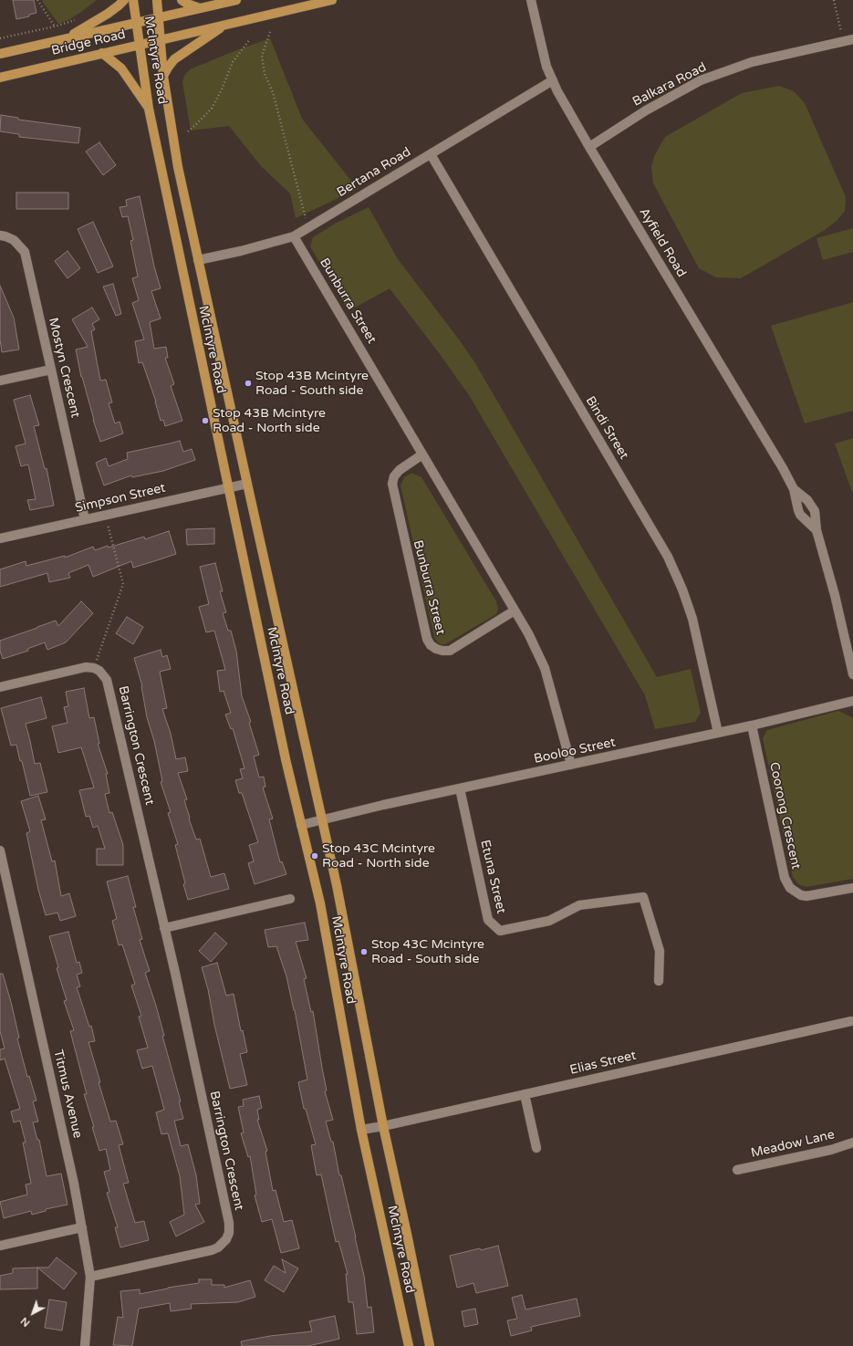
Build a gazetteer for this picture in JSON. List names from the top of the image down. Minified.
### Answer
{"streets":{"main road":["Bridge Road","McIntyre Road"],"street":["Balkara Road","Bertana Road","Ayfield Road","Bunburra Street","Mostyn Crescent","Bindi Street","Simpson Street","Barrington Crescent","Booloo Street","Coorong Crescent","Etuna Street","Elias Street","Titmus Avenue","Meadow Lane"]},"crossings":[["Bridge Road","McIntyre Road"],["McIntyre Road","Bertana Road"],["McIntyre Road","Simpson Street"],["McIntyre Road","Booloo Street"],["McIntyre Road","Elias Street"],["Balkara Road","Ayfield Road"],["Bertana Road","Ayfield Road"],["Bertana Road","Bunburra Street"],["Bertana Road","Bindi Street"],["Bunburra Street","Booloo Street"],["Mostyn Crescent","Simpson Street"],["Bindi Street","Booloo Street"],["Barrington Crescent","Titmus Avenue"],["Booloo Street","Coorong Crescent"],["Booloo Street","Etuna Street"]],"places":["Stop 43B Mcintyre Road - South side","Stop 43B Mcintyre Road - North side","Stop 43C Mcintyre Road - North side","Stop 43C Mcintyre Road - South side"],"north":"bottom left"}
